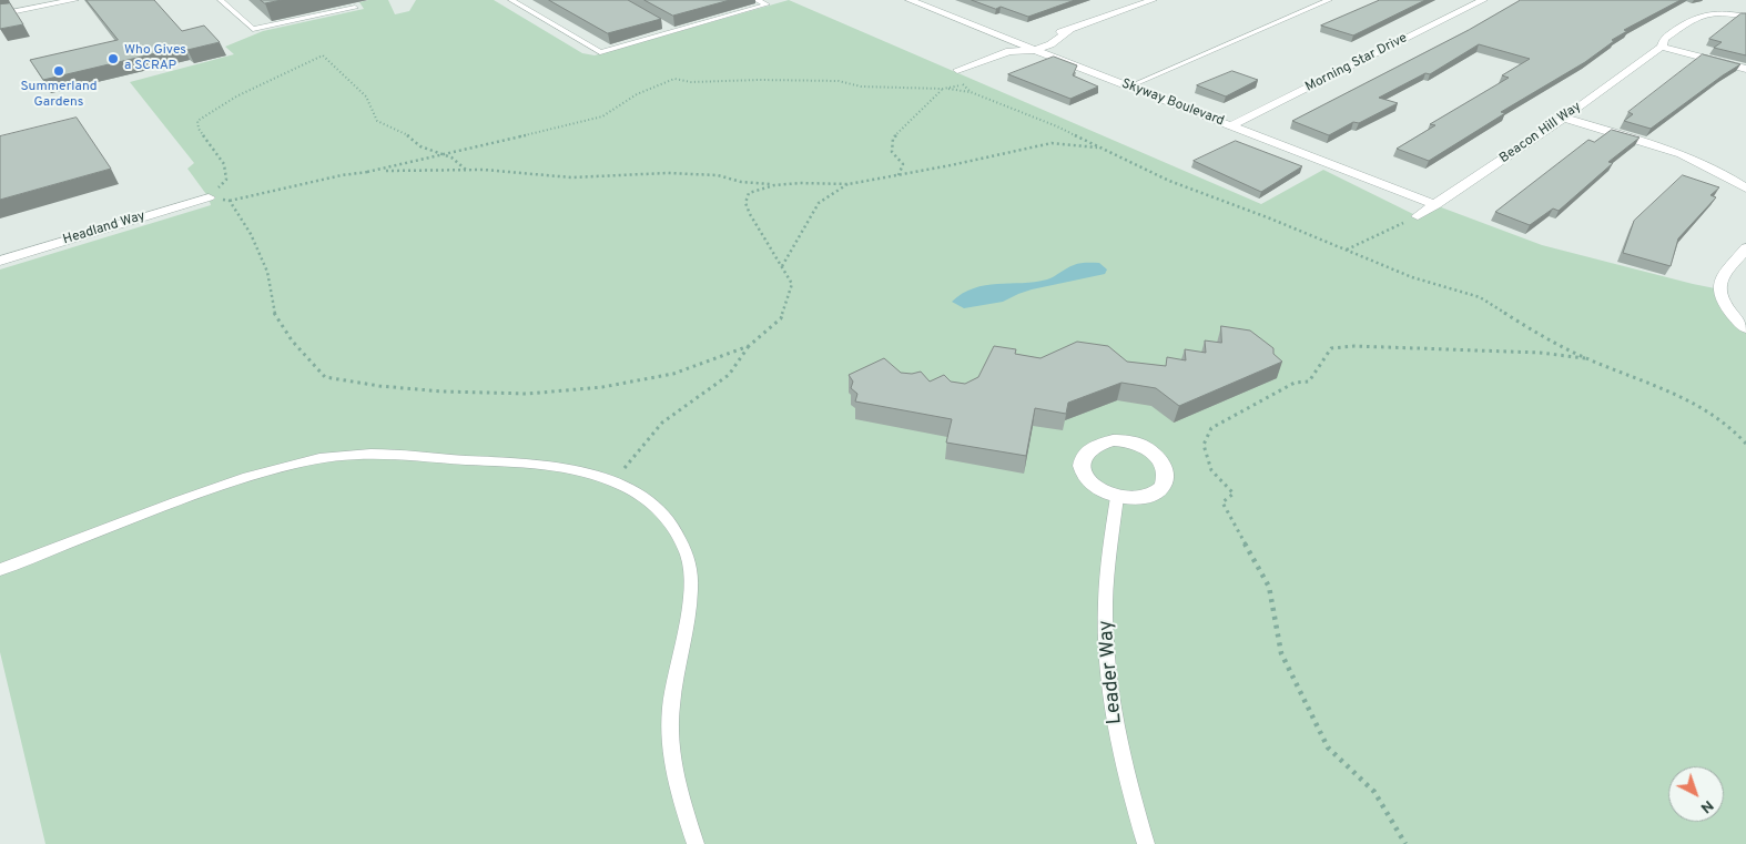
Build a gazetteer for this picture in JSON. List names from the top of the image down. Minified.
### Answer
{"streets":{"street":["Morning Star Drive","Skyway Boulevard","Beacon Hill Way","Headland Way"],"lane":["Leader Way"]},"crossings":[["Morning Star Drive","Skyway Boulevard"],["Skyway Boulevard","Beacon Hill Way"]],"places":["Who Gives a SCRAP","Summerland Gardens"],"north":"bottom right"}
